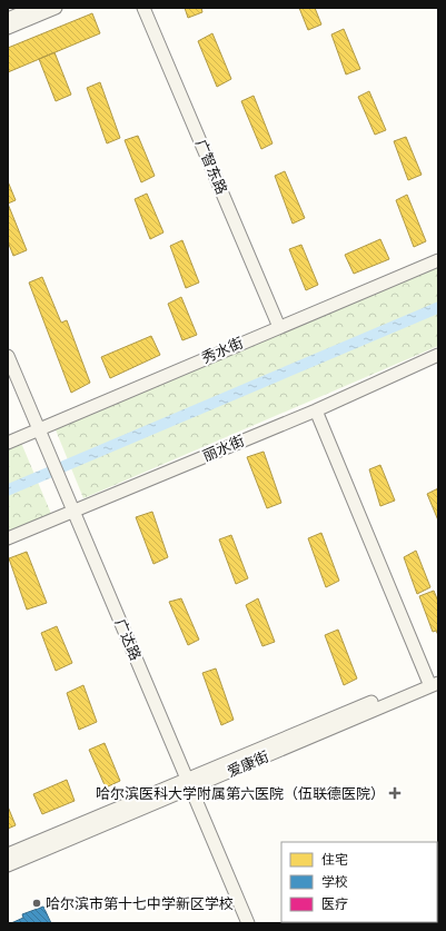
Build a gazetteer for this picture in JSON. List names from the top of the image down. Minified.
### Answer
{"streets":{"main road":["广智东路","秀水街","丽水街","广达路","爱康街"]},"crossings":[["广智东路","秀水街"],["秀水街","广达路"],["丽水街","广达路"],["广达路","爱康街"]],"places":{"health":["哈尔滨医科大学附属第六医院（伍联德医院）"],"other":["哈尔滨市第十七中学新区学校"]},"legend":["住宅","学校","医疗"]}
